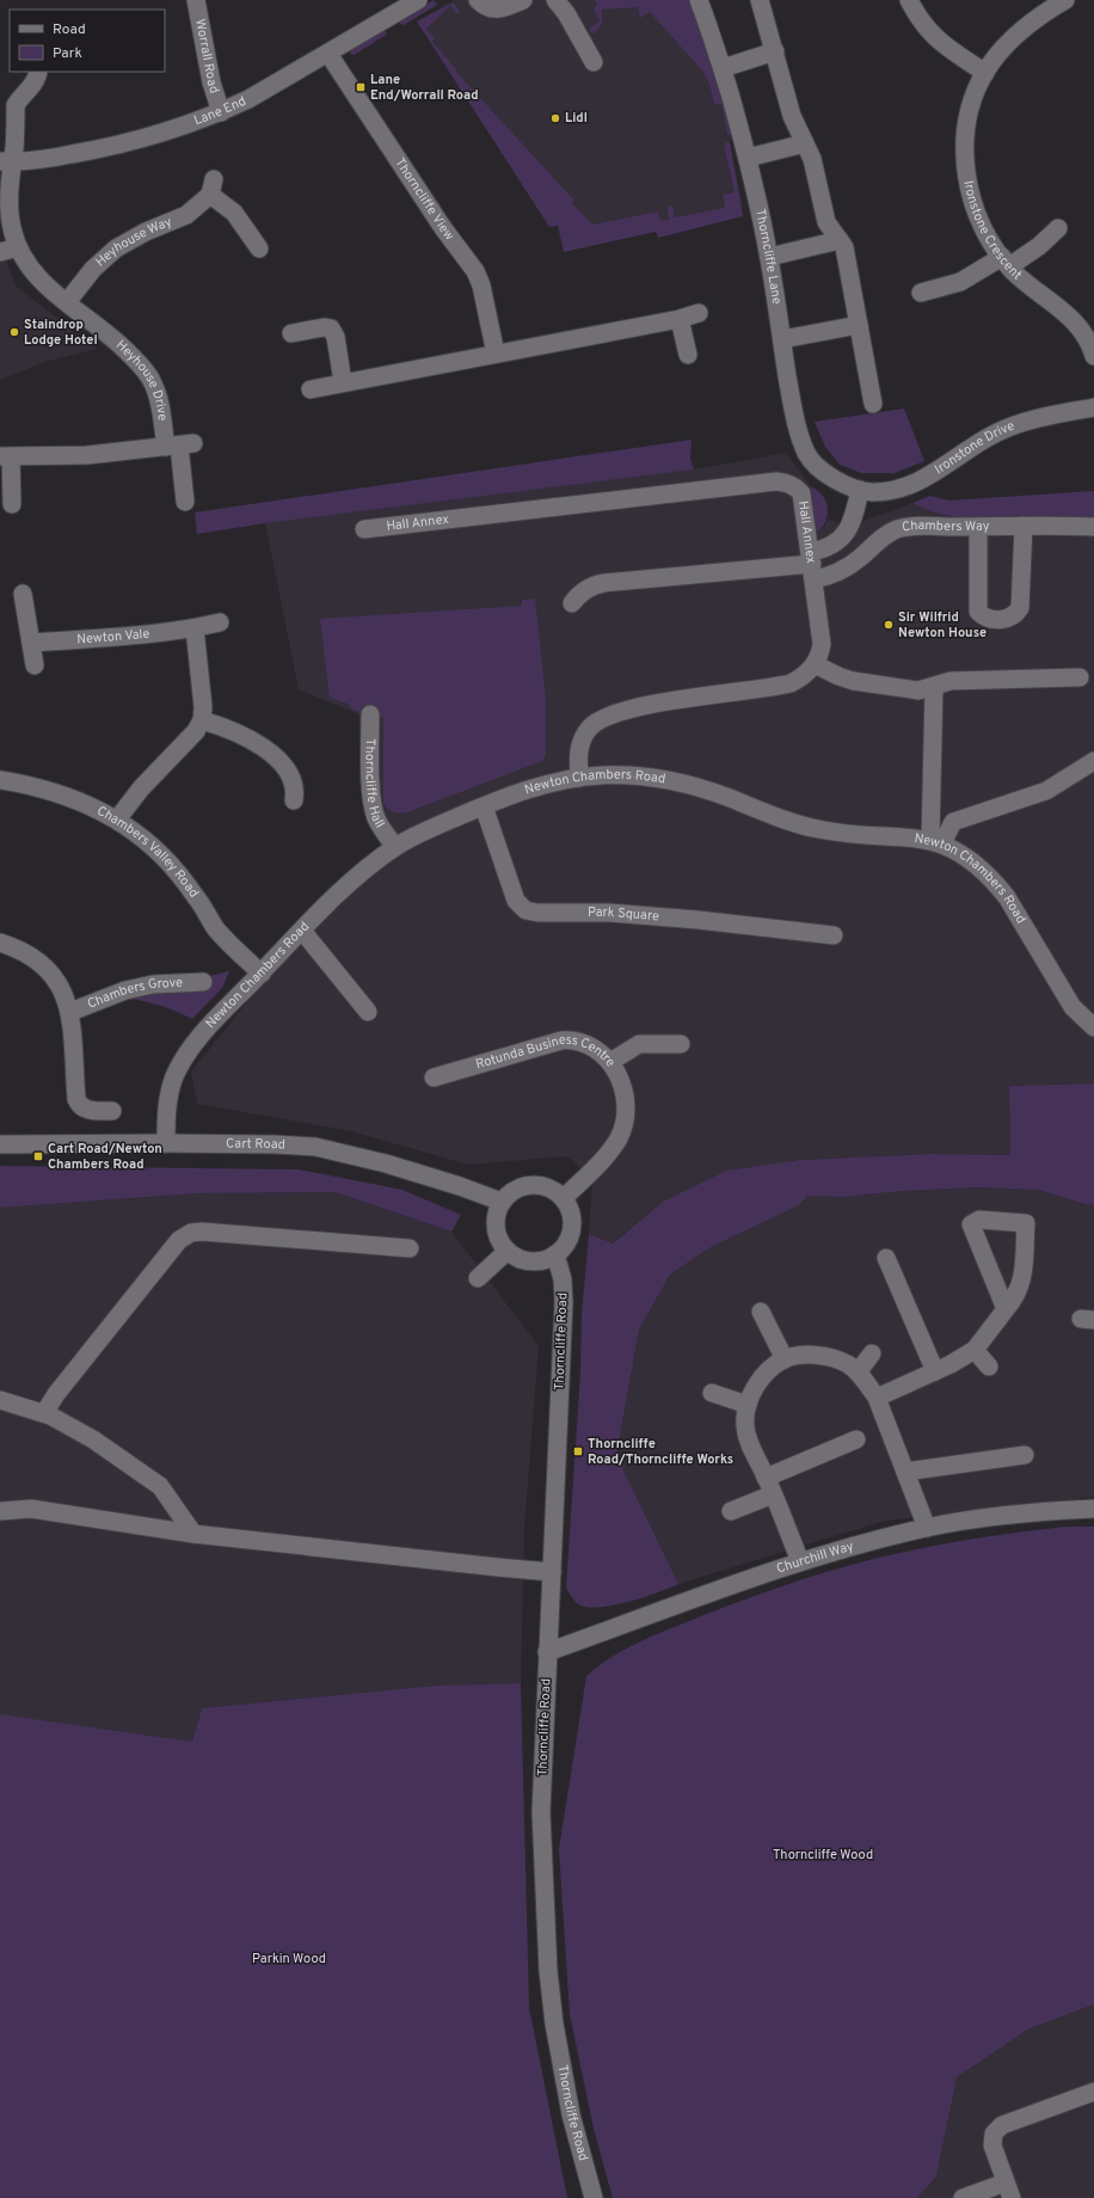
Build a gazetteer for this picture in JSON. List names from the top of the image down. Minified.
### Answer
{"streets":{"street":["Worrall Road","Lane End","Thorncliffe View","Ironstone Crescent","Heyhouse Way","Thorncliffe Lane","Heyhouse Drive","Ironstone Drive","Hall Annex","Chambers Way","Newton Vale","Thorncliffe Hall","Newton Chambers Road","Chambers Valley Road","Park Square","Chambers Grove","Rotunda Business Centre","Cart Road","Thorncliffe Road","Churchill Way"]},"crossings":[["Worrall Road","Lane End"],["Lane End","Thorncliffe View"],["Lane End","Heyhouse Drive"],["Heyhouse Way","Heyhouse Drive"],["Thorncliffe Lane","Ironstone Drive"],["Hall Annex","Chambers Way"],["Thorncliffe Hall","Newton Chambers Road"],["Newton Chambers Road","Chambers Valley Road"],["Newton Chambers Road","Park Square"],["Newton Chambers Road","Cart Road"],["Rotunda Business Centre","Cart Road"],["Rotunda Business Centre","Thorncliffe Road"],["Cart Road","Thorncliffe Road"],["Thorncliffe Road","Churchill Way"]],"parks":["Thorncliffe Wood","Parkin Wood"],"places":{"transit":["Lane End/Worrall Road","Cart Road/Newton Chambers Road","Thorncliffe Road/Thorncliffe Works"],"other":["Lidl","Staindrop Lodge Hotel","Sir Wilfrid Newton House"]},"legend":["Road","Park"]}
